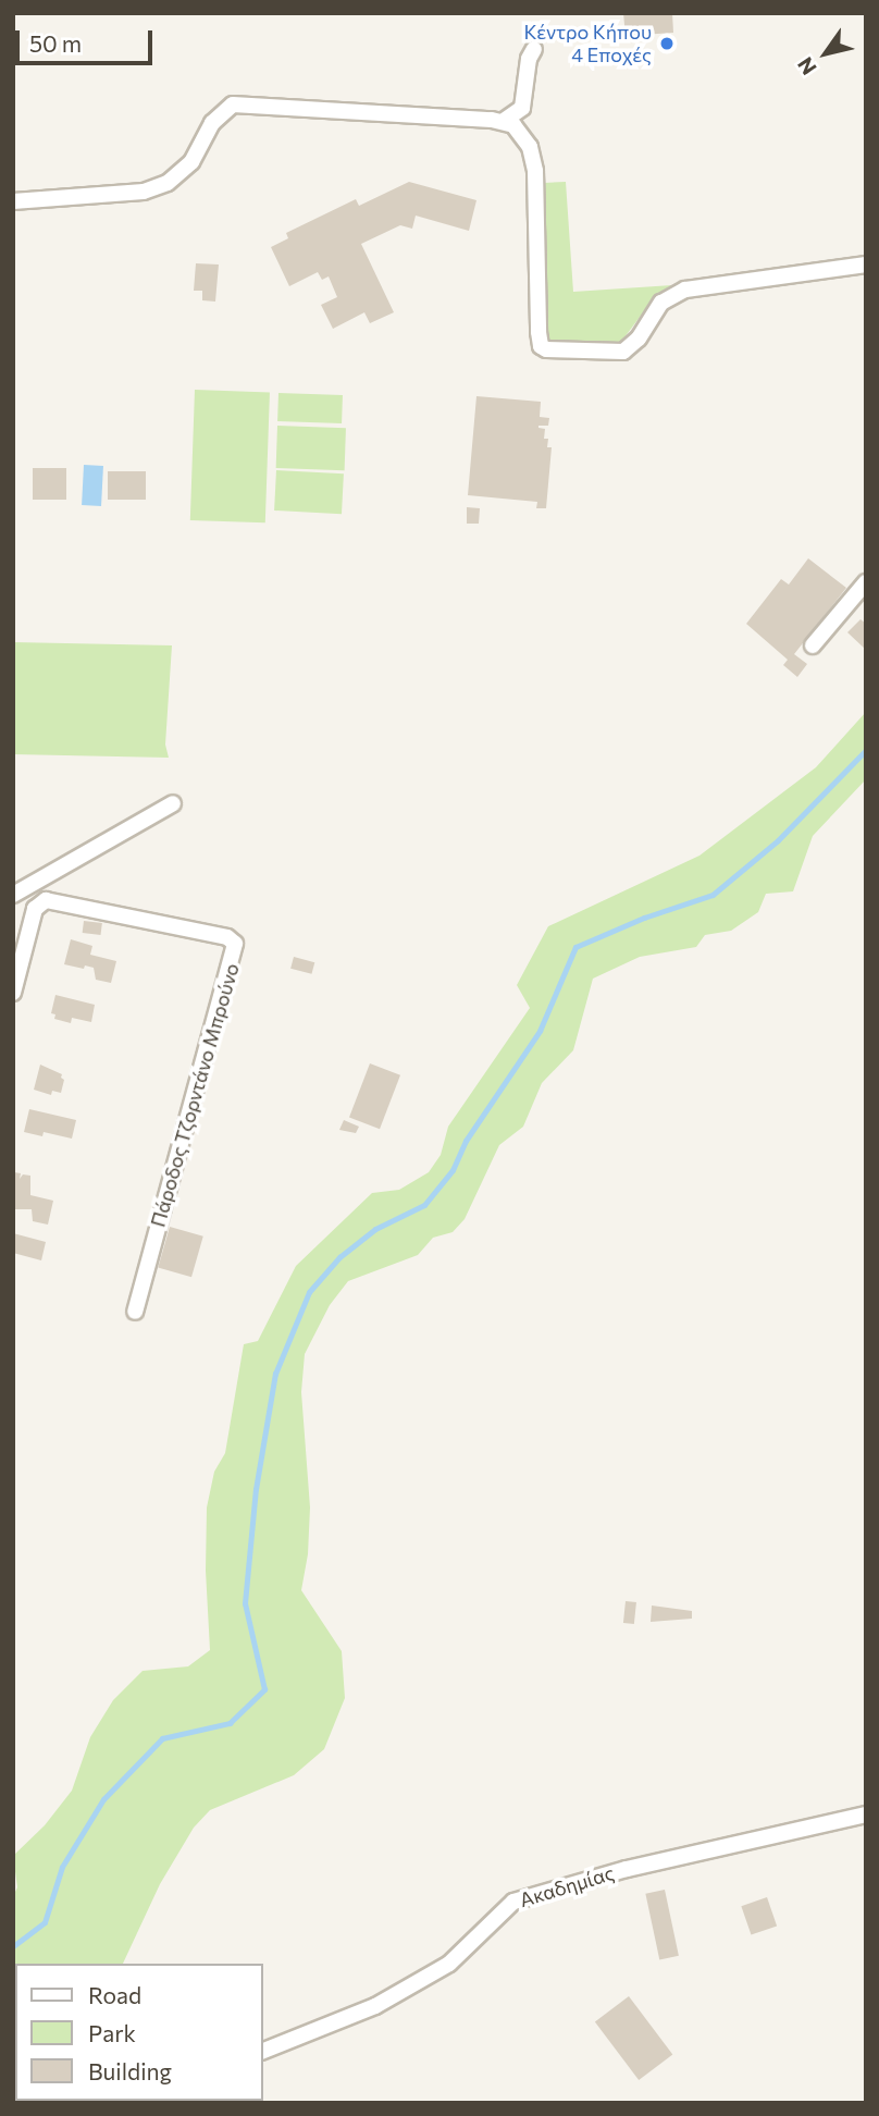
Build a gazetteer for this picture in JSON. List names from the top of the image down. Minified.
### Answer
{"streets":{"street":["Πάροδος Τζορντάνο Μπρούνο","Ακαδημίας"]},"places":["Κέντρο Κήπου 4 Εποχές"],"legend":["Road","Park","Building"],"scale_bar":"50 m","north":"bottom left"}
